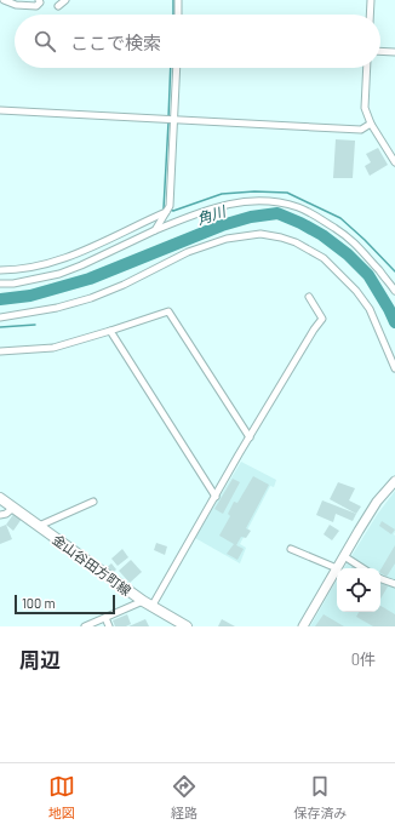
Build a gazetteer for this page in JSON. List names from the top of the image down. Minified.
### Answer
{"streets":{"main road":["金山谷田方町線"]},"water":["角川"],"scale_bar":"100 m","page":{"search":"ここで検索","scale":"100 m","heading":["周辺","0件"],"nav":["地図","経路","保存済み"]}}
